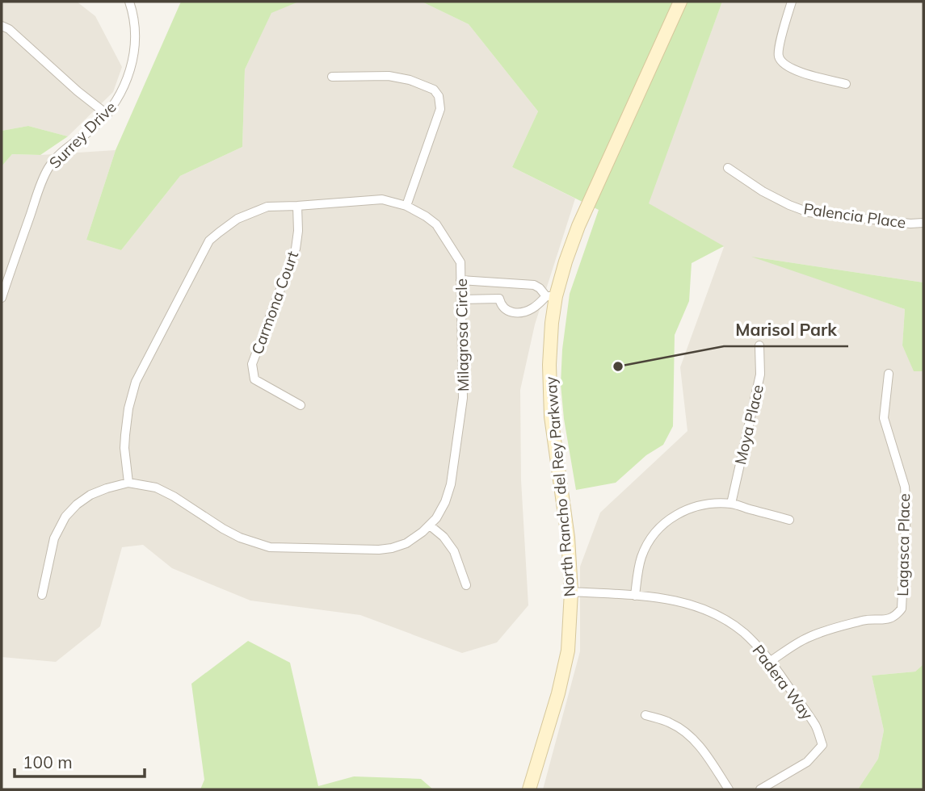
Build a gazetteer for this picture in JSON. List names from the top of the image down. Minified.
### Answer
{"streets":{"street":["Surrey Drive","Palencia Place","Carmona Court","Milagrosa Circle","Moya Place","North Rancho del Rey Parkway","Lagasca Place","Padera Way"]},"crossings":[["Carmona Court","Milagrosa Circle"],["North Rancho del Rey Parkway","Padera Way"],["Lagasca Place","Padera Way"]],"places":["Marisol Park"],"scale_bar":"100 m"}
